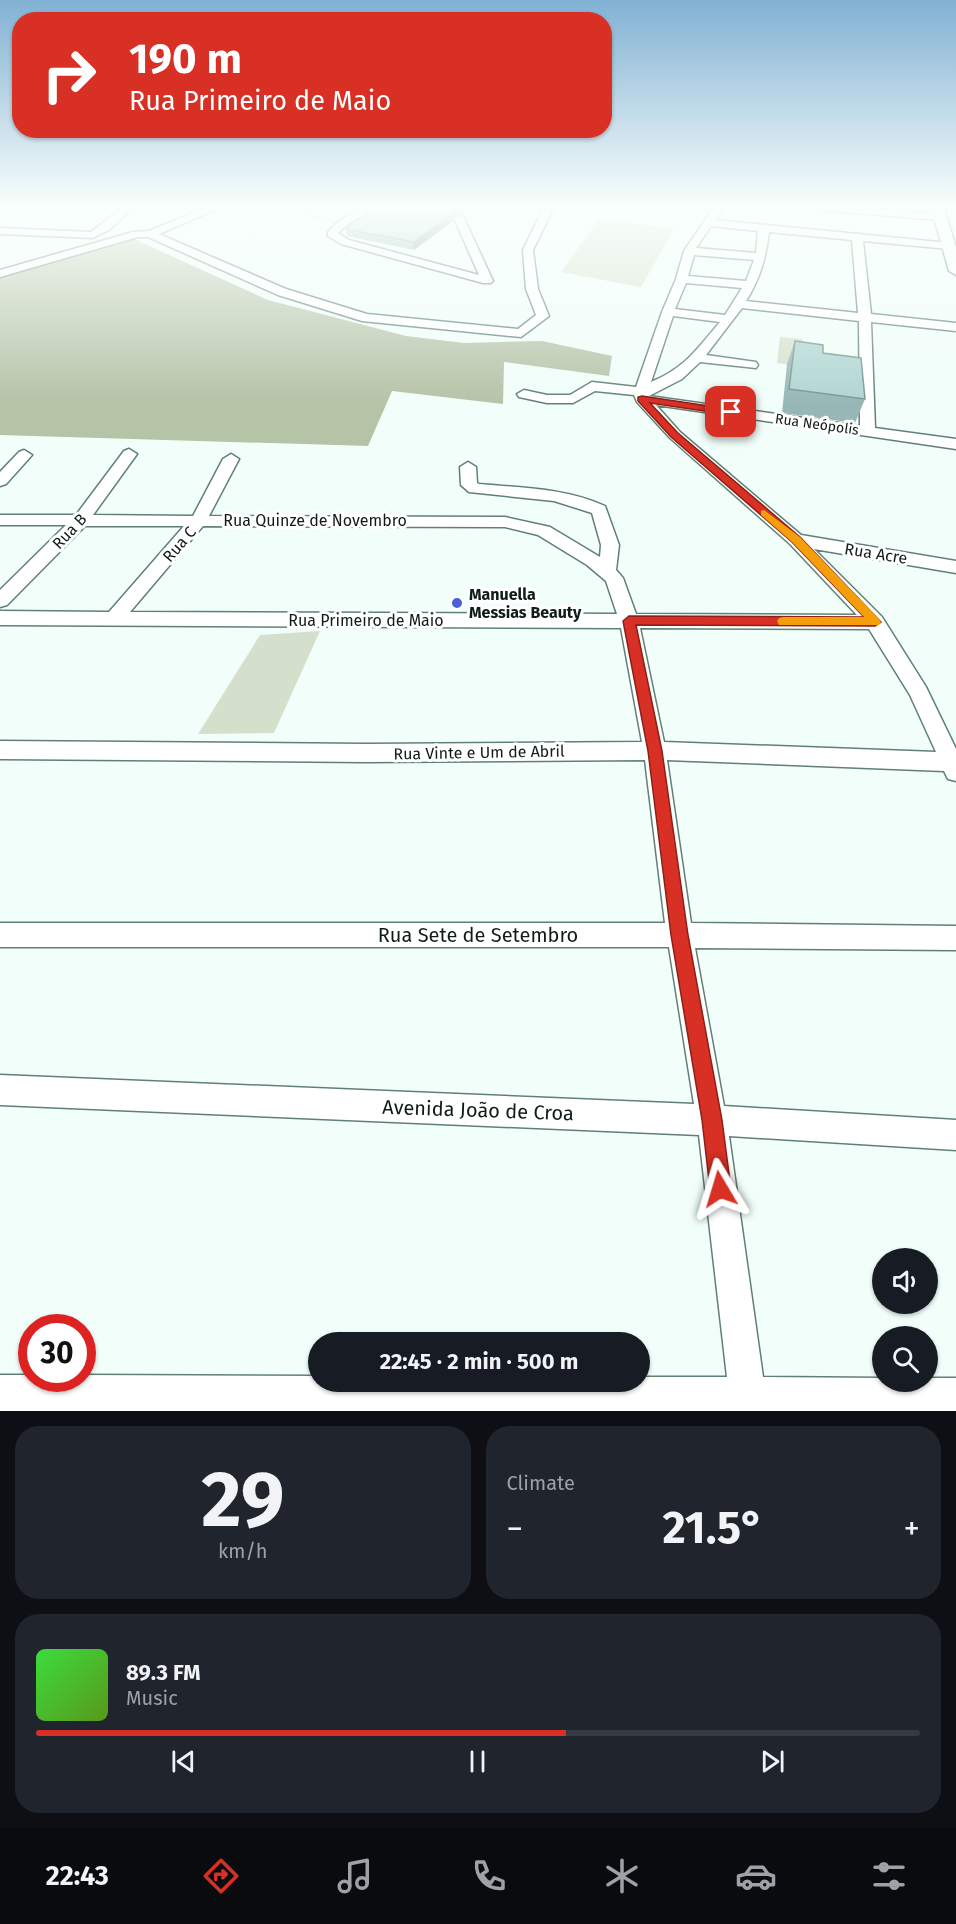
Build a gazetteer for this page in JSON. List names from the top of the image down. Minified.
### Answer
{"streets":{"street":["Rua Neópolis","Rua Quinze de Novembro","Rua B","Rua C","Rua Acre","Rua Primeiro de Maio","Rua Vinte e Um de Abril","Rua Sete de Setembro","Avenida João de Croa"]},"crossings":[["Rua Quinze de Novembro","Rua B"],["Rua Quinze de Novembro","Rua C"],["Rua C","Rua Primeiro de Maio"]],"places":["Manuella Messias Beauty"],"page":{"turn":["190 m","Rua Primeiro de Maio"],"limit":"30","trip":"22:45 · 2 min · 500 m","tile":[["29","km/h"],"Climate"],"heat":["−","21.5°","+"],"song":["89.3 FM","Music"],"tabs":"22:43"}}
